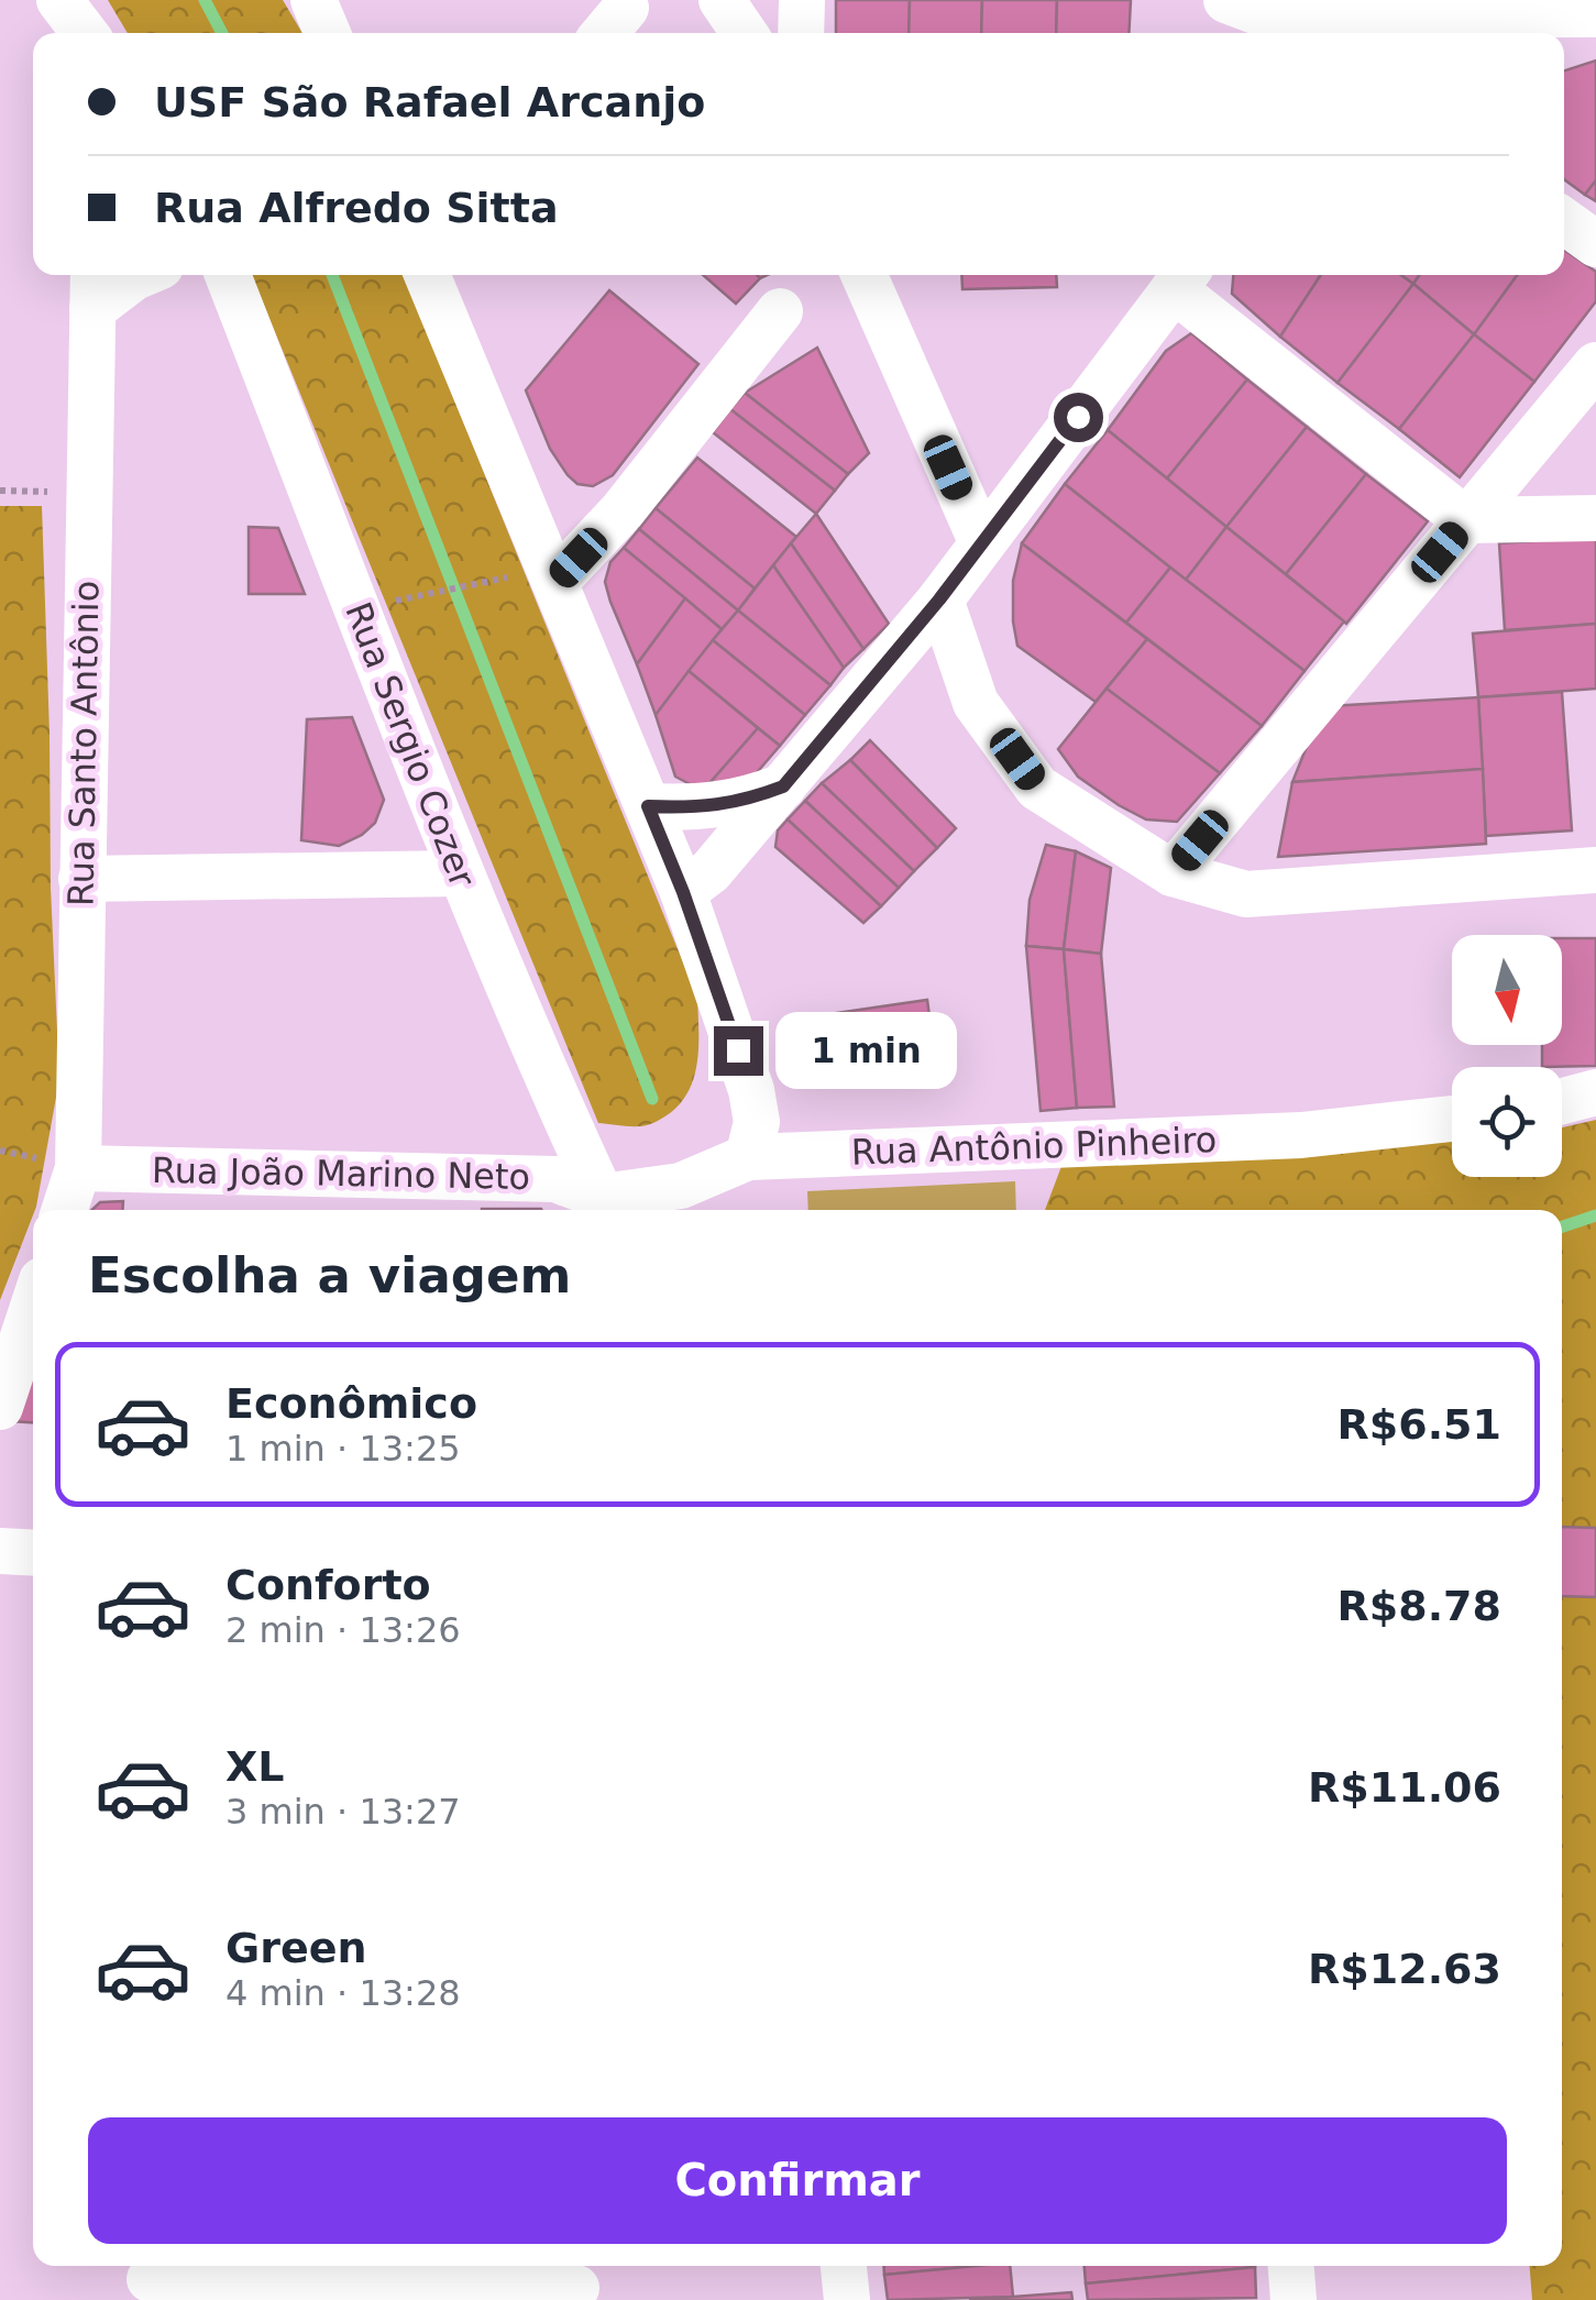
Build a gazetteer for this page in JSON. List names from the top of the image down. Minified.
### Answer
{"streets":{"street":["Rua Santo Antônio","Rua Sergio Cozer","Rua Antônio Pinheiro","Rua João Marino Neto"]},"crossings":[["Rua Santo Antônio","Rua João Marino Neto"],["Rua Sergio Cozer","Rua Antônio Pinheiro"],["Rua Sergio Cozer","Rua João Marino Neto"],["Rua Antônio Pinheiro","Rua João Marino Neto"]],"north":"bottom","page":{"banner":["USF São Rafael Arcanjo","Rua Alfredo Sitta"],"bubble":"1 min","heading":"Escolha a viagem","list":[{"name":"Econômico","note":"1 min · 13:25","value":"R$6.51"},{"name":"Conforto","note":"2 min · 13:26","value":"R$8.78"},{"name":"XL","note":"3 min · 13:27","value":"R$11.06"},{"name":"Green","note":"4 min · 13:28","value":"R$12.63"}],"buttons":"Confirmar"}}
